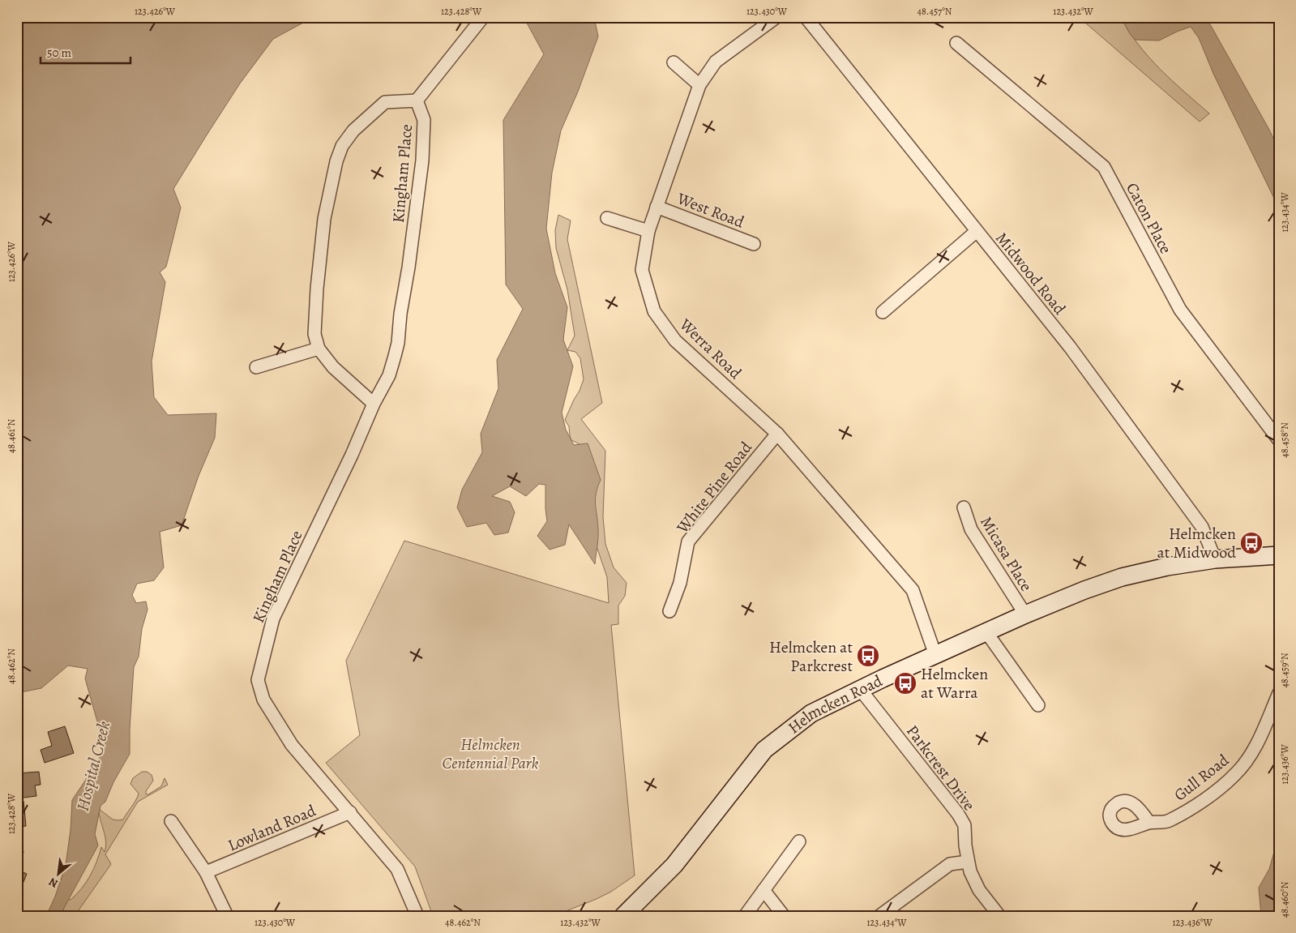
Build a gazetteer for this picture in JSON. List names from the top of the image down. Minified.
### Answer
{"streets":{"main road":["Helmcken Road"],"street":["Kingham Place","West Road","Caton Place","Midwood Road","Werra Road","White Pine Road","Micasa Place","Parkcrest Drive","Gull Road","Lowland Road"]},"crossings":[["Kingham Place","Lowland Road"],["West Road","Werra Road"],["Midwood Road","Helmcken Road"],["Werra Road","White Pine Road"],["Werra Road","Helmcken Road"],["Micasa Place","Helmcken Road"],["Helmcken Road","Parkcrest Drive"]],"water":["Hospital Creek"],"parks":["Helmcken Centennial Park"],"places":{"bus stop":["Helmcken at Midwood","Helmcken at Parkcrest","Helmcken at Warra"]},"scale_bar":"50 m","north":"bottom left","coordinates":["123.426°W","123.428°W","123.430°W","48.457°N","123.432°W","123.434°W","48.461°N","48.458°N","48.462°N","48.459°N","123.436°W","48.460°N"]}
